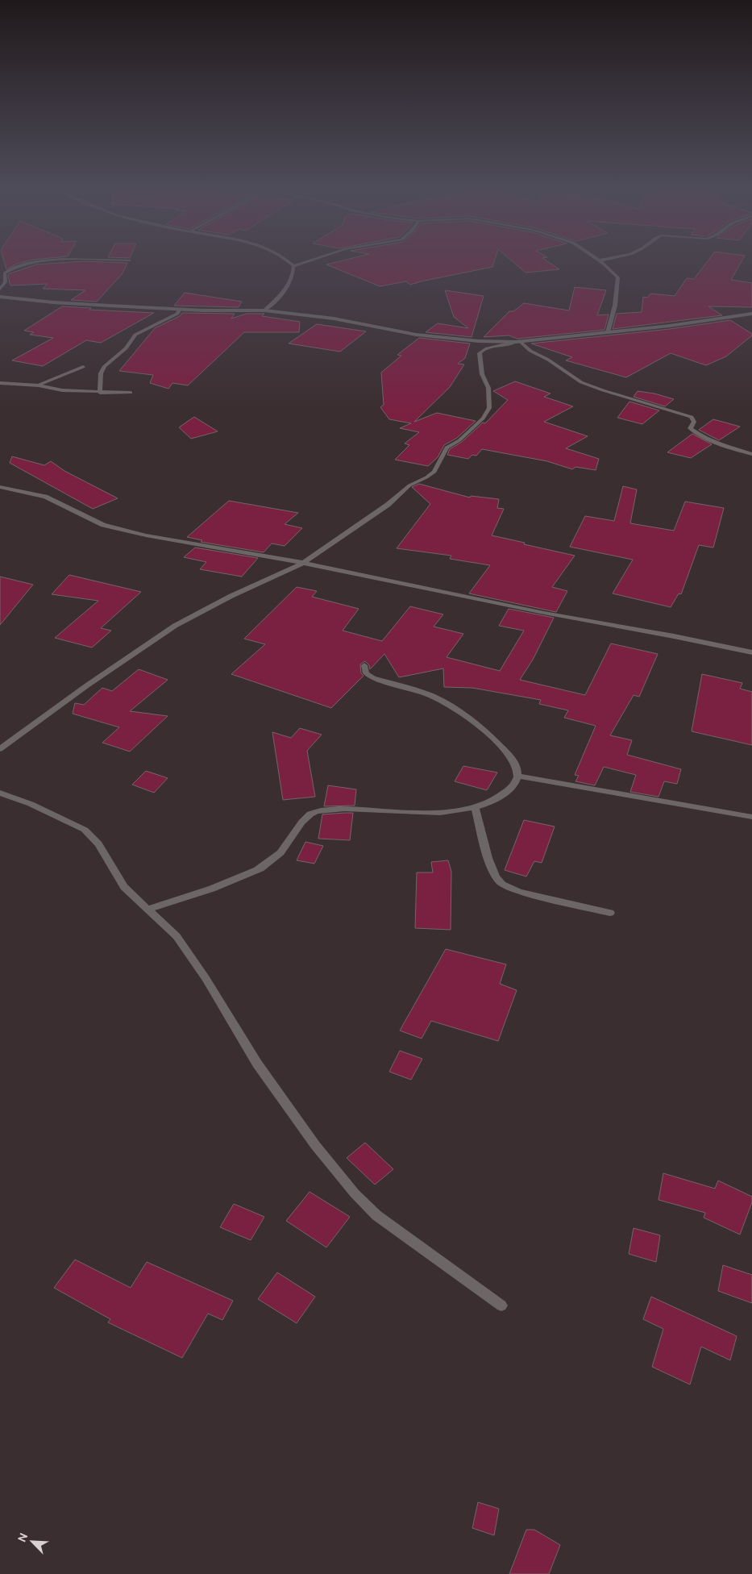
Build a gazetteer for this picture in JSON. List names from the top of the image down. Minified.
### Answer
{"north":"top left"}
